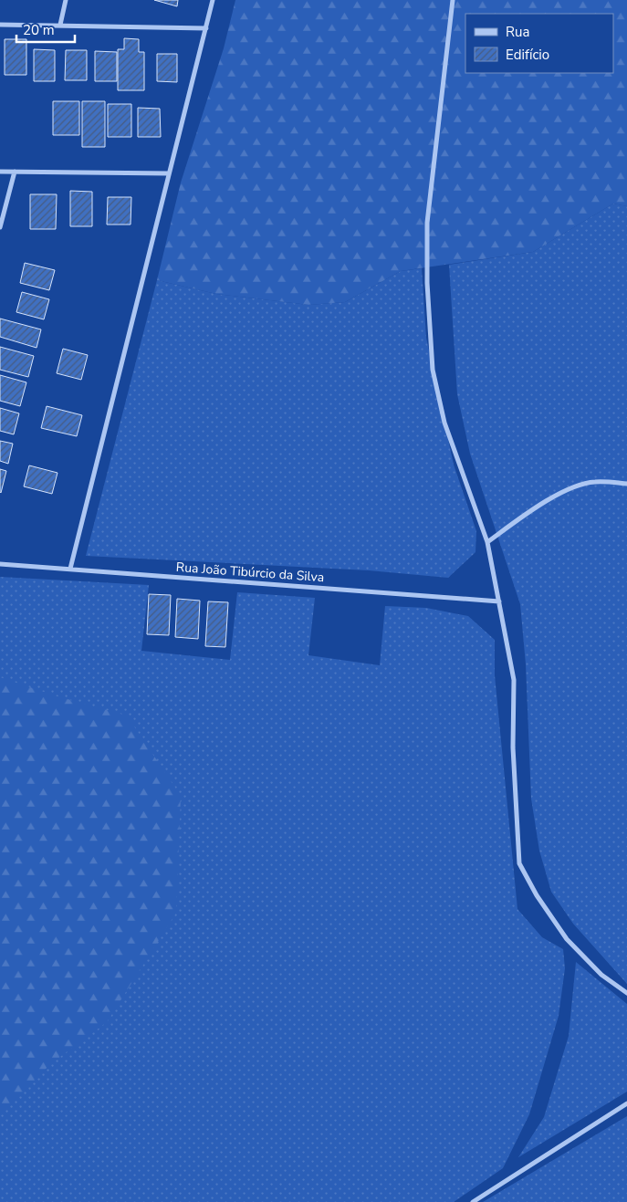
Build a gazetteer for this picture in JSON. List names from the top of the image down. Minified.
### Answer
{"streets":{"street":["Rua João Tibúrcio da Silva"]},"legend":["Rua","Edifício"],"scale_bar":"20 m"}
